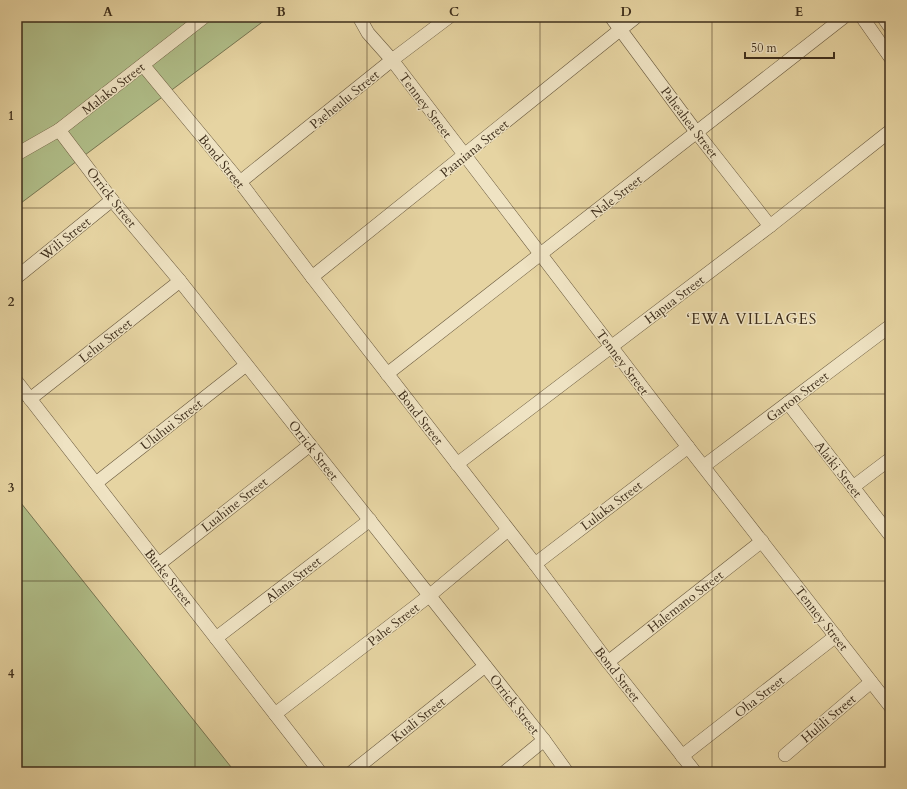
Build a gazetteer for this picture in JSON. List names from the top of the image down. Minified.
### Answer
{"streets":{"street":["Malako Street","Paeheulu Street","Tenney Street","Paheahea Street","Paaniana Street","Bond Street","Nale Street","Orrick Street","Wili Street","Hapua Street","Lehu Street","Garton Street","Uluhui Street","Alaiki Street","Luahine Street","Luluka Street","Burke Street","Alana Street","Halemano Street","Pahe Street","Oha Street","Hulili Street","Kuali Street"]},"crossings":[["Malako Street","Bond Street"],["Malako Street","Orrick Street"],["Paeheulu Street","Tenney Street"],["Paeheulu Street","Bond Street"],["Tenney Street","Paaniana Street"],["Tenney Street","Nale Street"],["Tenney Street","Hapua Street"],["Tenney Street","Garton Street"],["Tenney Street","Luluka Street"],["Tenney Street","Halemano Street"],["Tenney Street","Oha Street"],["Tenney Street","Hulili Street"],["Paheahea Street","Paaniana Street"],["Paheahea Street","Nale Street"],["Paheahea Street","Hapua Street"],["Paaniana Street","Bond Street"],["Bond Street","Nale Street"],["Bond Street","Hapua Street"],["Bond Street","Luluka Street"],["Bond Street","Halemano Street"],["Bond Street","Pahe Street"],["Bond Street","Oha Street"],["Orrick Street","Wili Street"],["Orrick Street","Lehu Street"],["Orrick Street","Uluhui Street"],["Orrick Street","Luahine Street"],["Orrick Street","Alana Street"],["Orrick Street","Pahe Street"],["Orrick Street","Kuali Street"],["Lehu Street","Burke Street"],["Garton Street","Alaiki Street"],["Uluhui Street","Burke Street"],["Luahine Street","Burke Street"],["Burke Street","Alana Street"],["Burke Street","Pahe Street"]],"districts":["‘EWA VILLAGES"],"scale_bar":"50 m","grid":{"columns":["A","B","C","D","E"],"rows":["1","2","3","4"]}}
